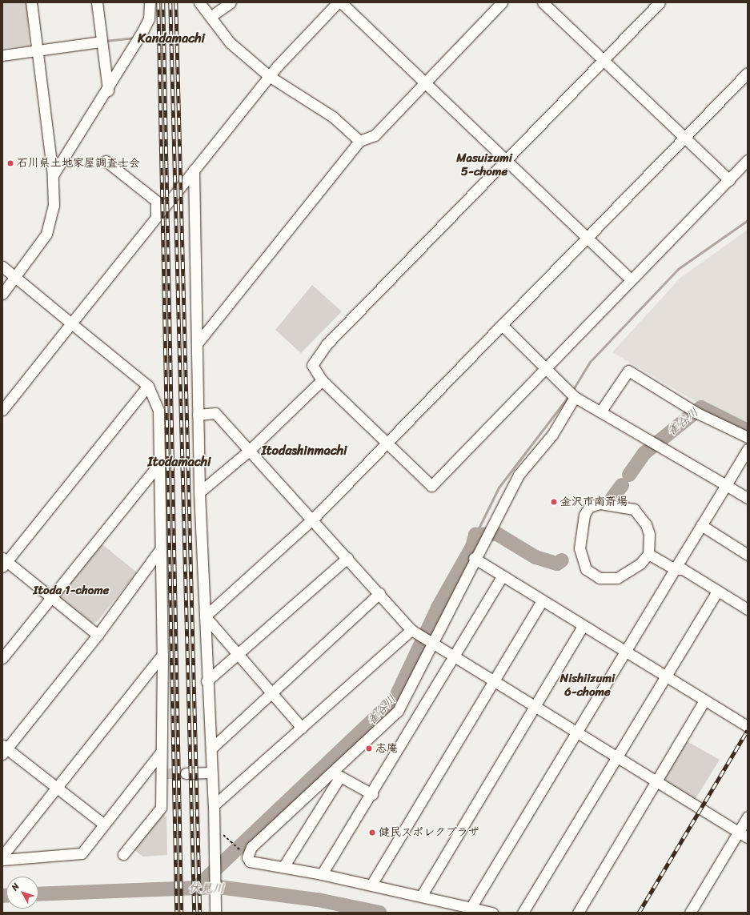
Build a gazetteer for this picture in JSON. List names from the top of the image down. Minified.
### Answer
{"districts":["Kandamachi","Masuizumi 5-chome","Itodashinmachi","Itodamachi","Itoda 1-chome","Nishiizumi 6-chome"],"water":["雀谷川","伏見川"],"places":["石川県土地家屋調査士会","金沢市南斎場","志庵","健民スポレクプラザ"],"north":"top left"}
